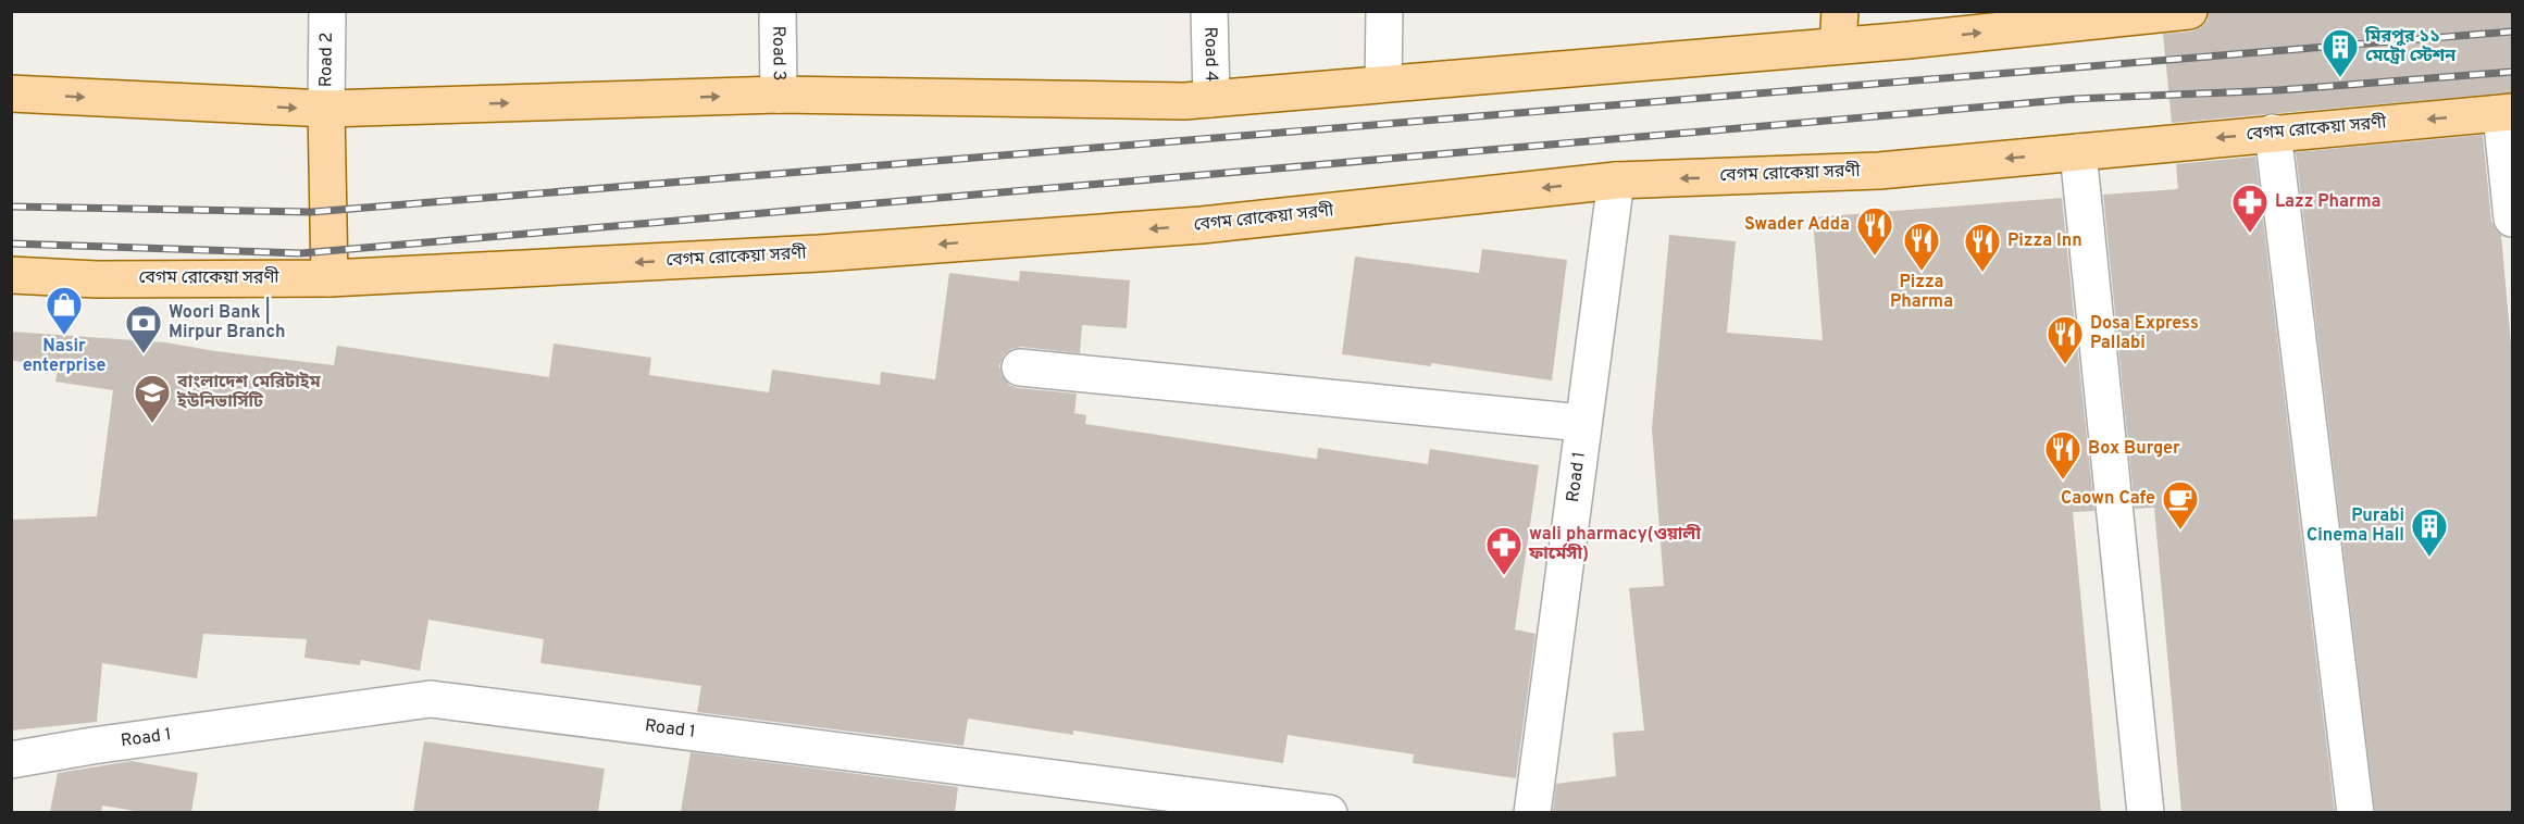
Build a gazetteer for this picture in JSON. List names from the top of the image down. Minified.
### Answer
{"streets":{"main road":["বেগম রোকেয়া সরণী"],"street":["Road 3","Road 4","Road 2","Road 1"]},"crossings":[["বেগম রোকেয়া সরণী","Road 1"]],"places":{"building":["মিরপুর ১১ মেট্রো স্টেশন","Purabi Cinema Hall"],"pharmacy":["Lazz Pharma","wali pharmacy(ওয়ালী ফার্মেসী)"],"restaurant":["Swader Adda","Pizza Pharma","Pizza Inn","Dosa Express Pallabi","Box Burger"],"shop":["Nasir enterprise"],"bank":["Woori Bank | Mirpur Branch"],"school or university":["বাংলাদেশ মেরিটাইম ইউনিভার্সিটি"],"cafe":["Caown Cafe"]}}
